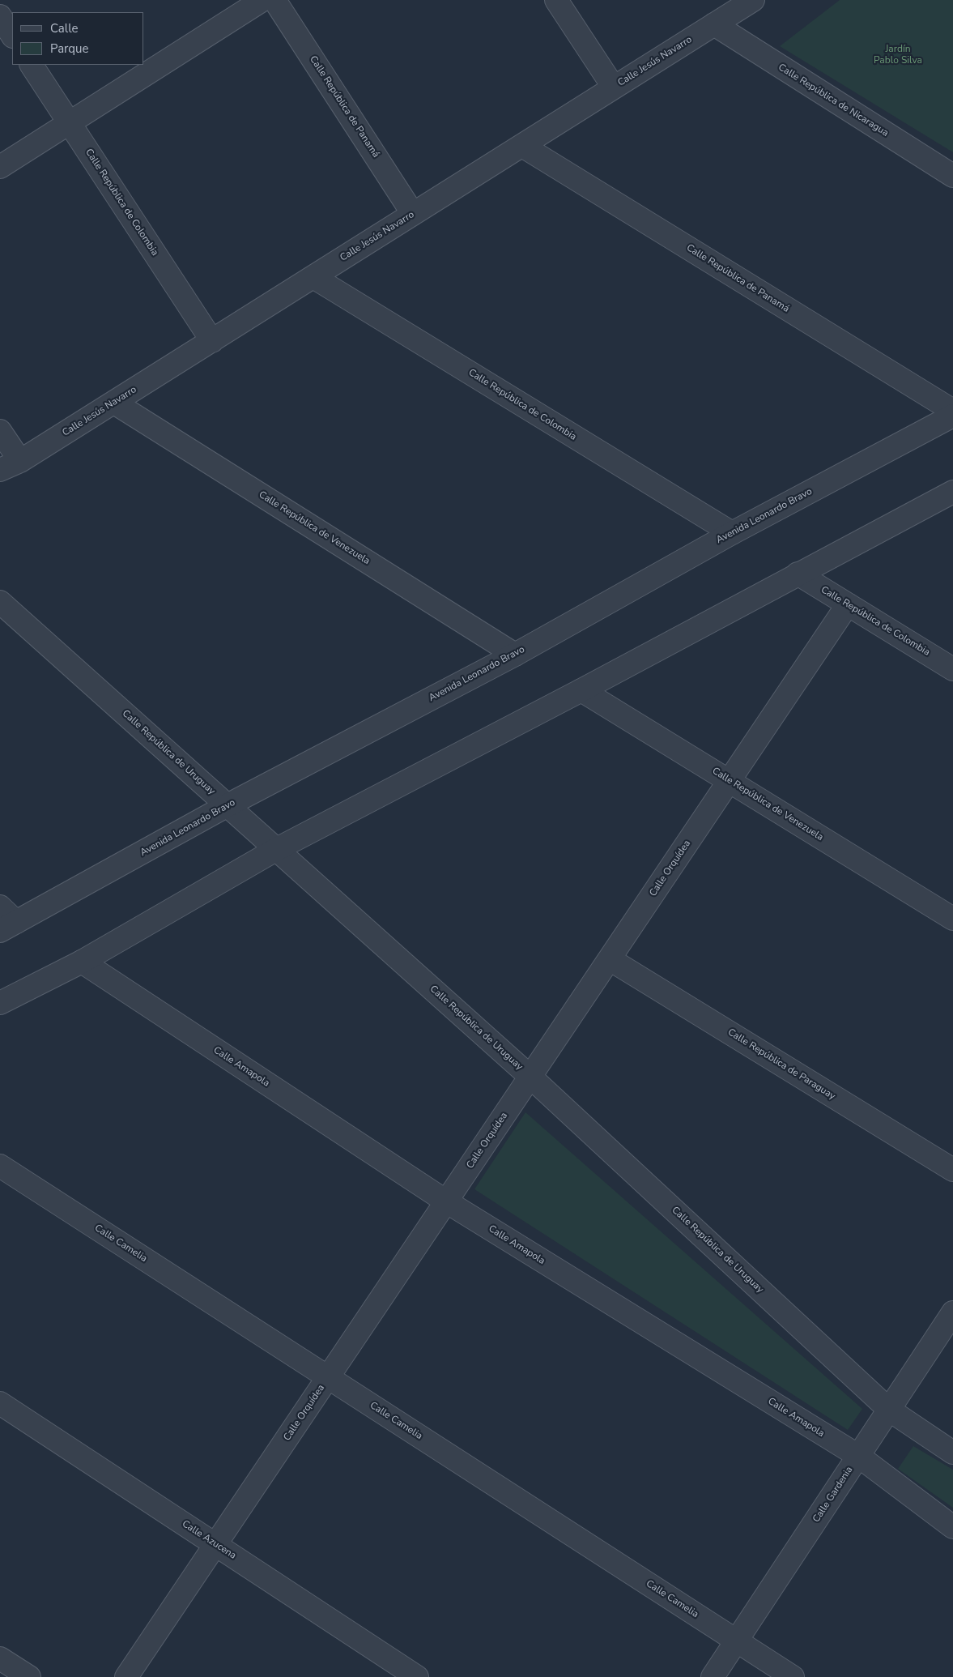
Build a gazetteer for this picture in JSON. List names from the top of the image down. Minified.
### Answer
{"streets":{"street":["Calle Jesús Navarro","Calle República de Nicaragua","Calle República de Panamá","Calle República de Colombia","Avenida Leonardo Bravo","Calle República de Venezuela","Calle República de Uruguay","Calle Orquídea","Calle República de Paraguay","Calle Amapola","Calle Camelia","Calle Gardenia","Calle Azucena"]},"crossings":[["Calle Jesús Navarro","Calle República de Nicaragua"],["Calle Jesús Navarro","Calle República de Panamá"],["Calle Jesús Navarro","Calle República de Colombia"],["Calle Jesús Navarro","Calle República de Venezuela"],["Calle República de Colombia","Avenida Leonardo Bravo"],["Calle República de Colombia","Calle Orquídea"],["Avenida Leonardo Bravo","Calle República de Venezuela"],["Avenida Leonardo Bravo","Calle República de Uruguay"],["Calle República de Venezuela","Calle Orquídea"],["Calle República de Uruguay","Calle Orquídea"],["Calle República de Uruguay","Calle Gardenia"],["Calle Orquídea","Calle República de Paraguay"],["Calle Orquídea","Calle Amapola"],["Calle Orquídea","Calle Camelia"],["Calle Orquídea","Calle Azucena"],["Calle Amapola","Calle Gardenia"],["Calle Camelia","Calle Gardenia"]],"parks":["Jardín Pablo Silva"],"legend":["Calle","Parque"]}
